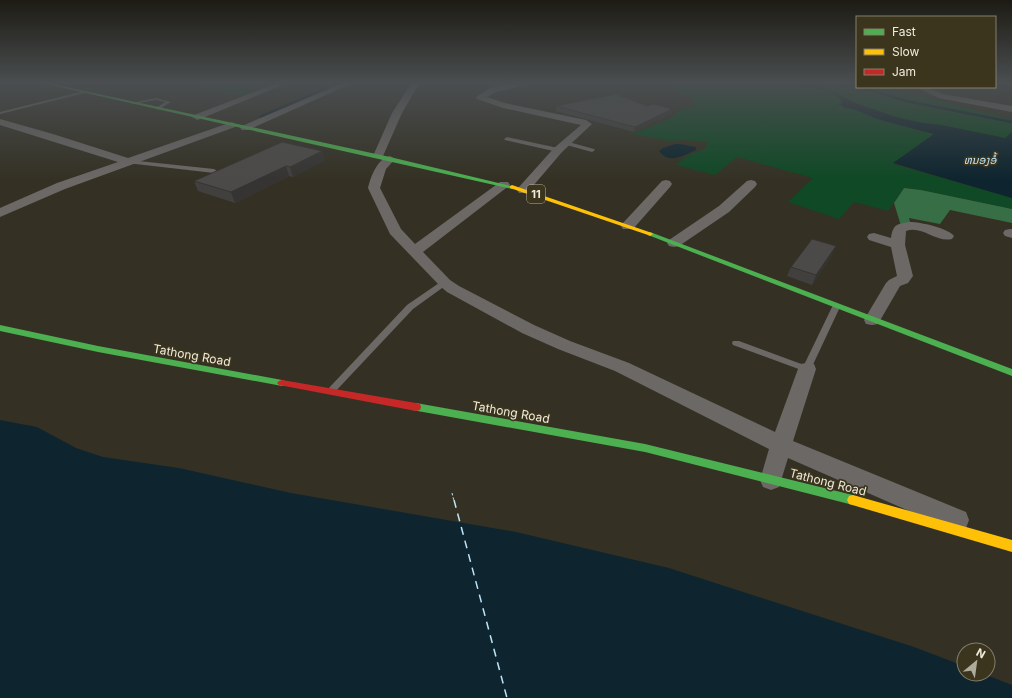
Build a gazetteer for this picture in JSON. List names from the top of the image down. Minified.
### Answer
{"streets":{"main road":["11","Tathong Road"]},"water":["ຫນອງອໍ້"],"legend":["Fast","Slow","Jam"],"north":"top right"}
